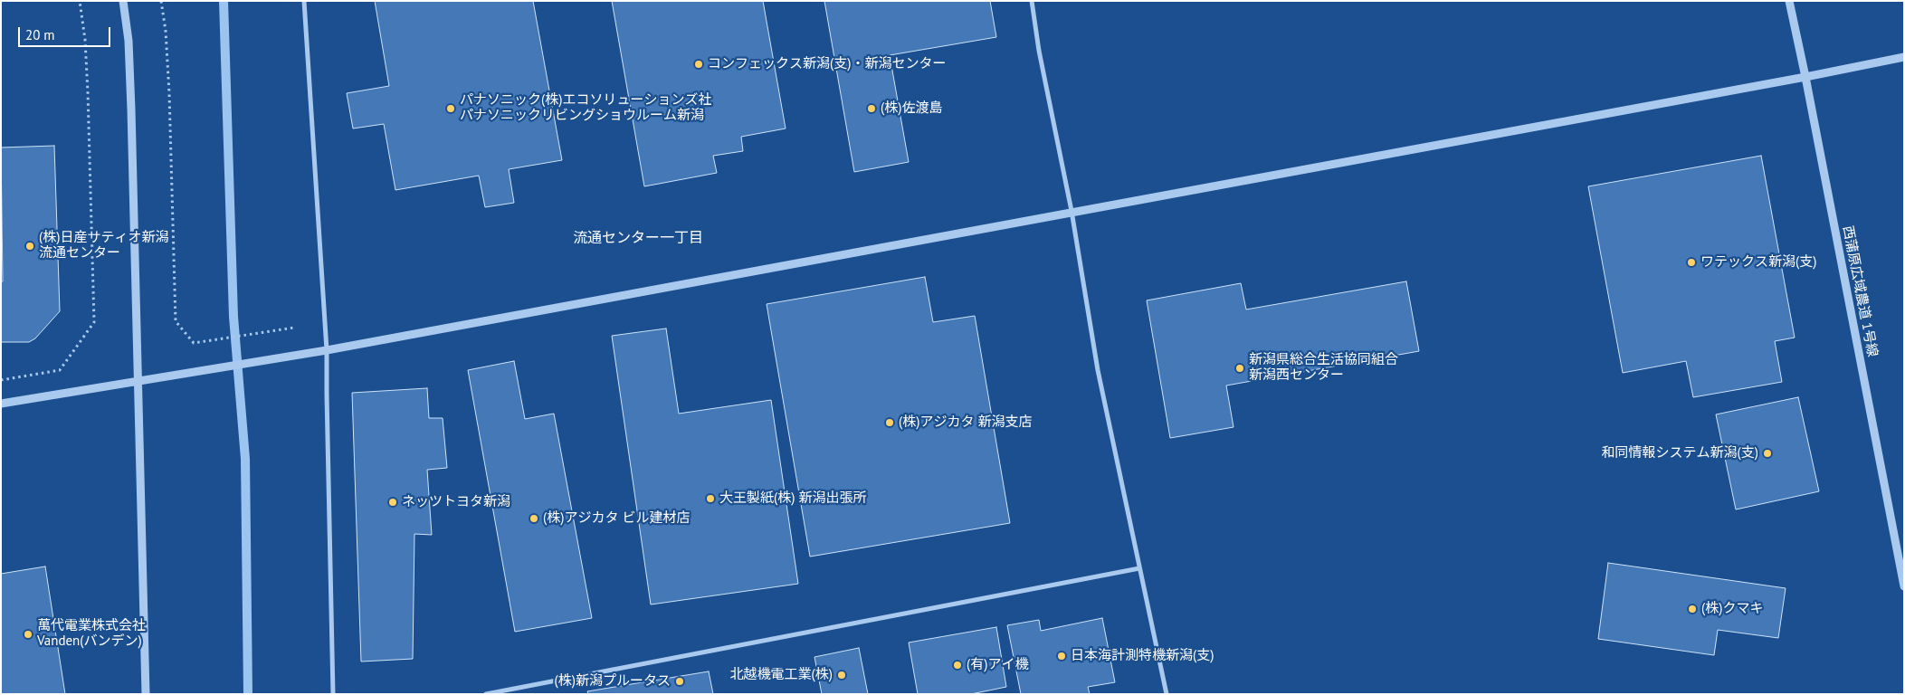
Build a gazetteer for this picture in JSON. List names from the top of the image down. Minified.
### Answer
{"streets":{"street":["西蒲原広域農道 1号線"]},"districts":["流通センター一丁目"],"places":["コンフェックス新潟(支)・新潟センター","パナソニック(株)エコソリューションズ社 パナソニックリビングショウルーム新潟","(株)佐渡島","(株)日産サティオ新潟 流通センター","ワテックス新潟(支)","新潟県総合生活協同組合 新潟西センター","(株)アジカタ 新潟支店","和同情報システム新潟(支)","大王製紙(株) 新潟出張所","ネッツトヨタ新潟","(株)アジカタ ビル建材店","(株)クマキ","萬代電業株式会社 Vanden(バンデン)","日本海計測特機新潟(支)","(有)アイ機","北越機電工業(株)","(株)新潟プルータス"],"scale_bar":"20 m"}
